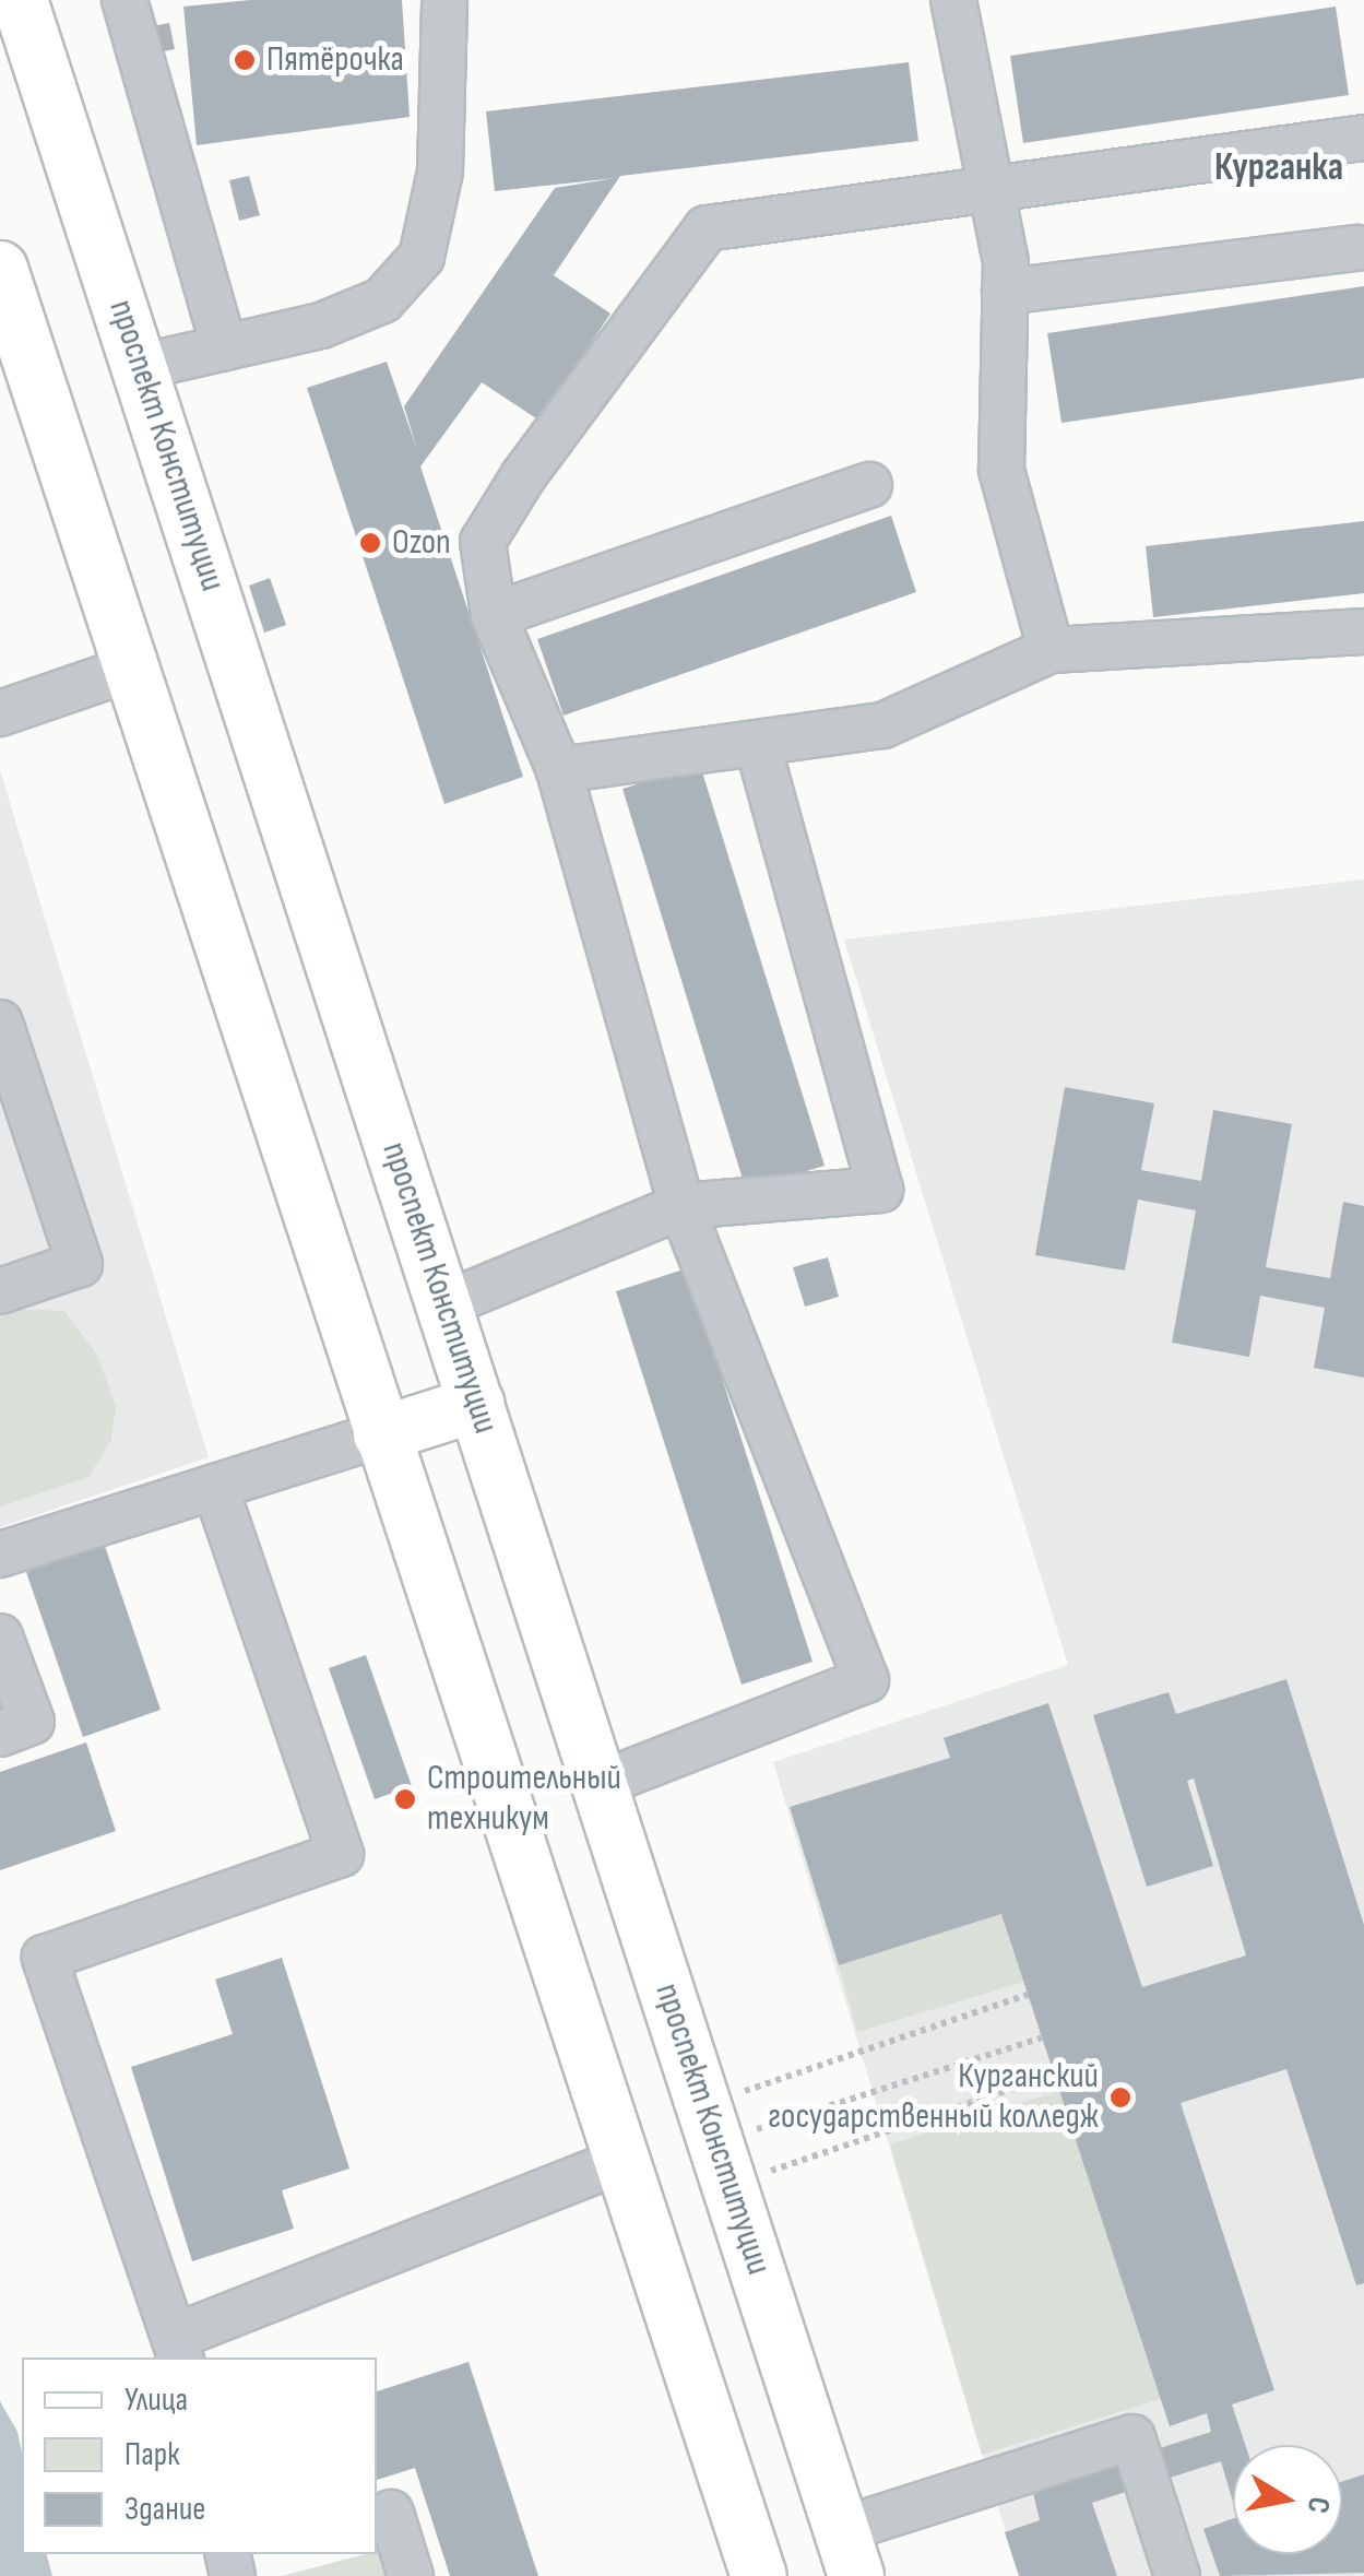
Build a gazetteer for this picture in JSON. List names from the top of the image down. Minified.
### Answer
{"streets":{"main road":["проспект Конституции"]},"districts":["Курганка"],"places":["Пятёрочка","Ozon","Строительный техникум","Курганский государственный колледж"],"legend":["Улица","Парк","Здание"],"north":"right"}
